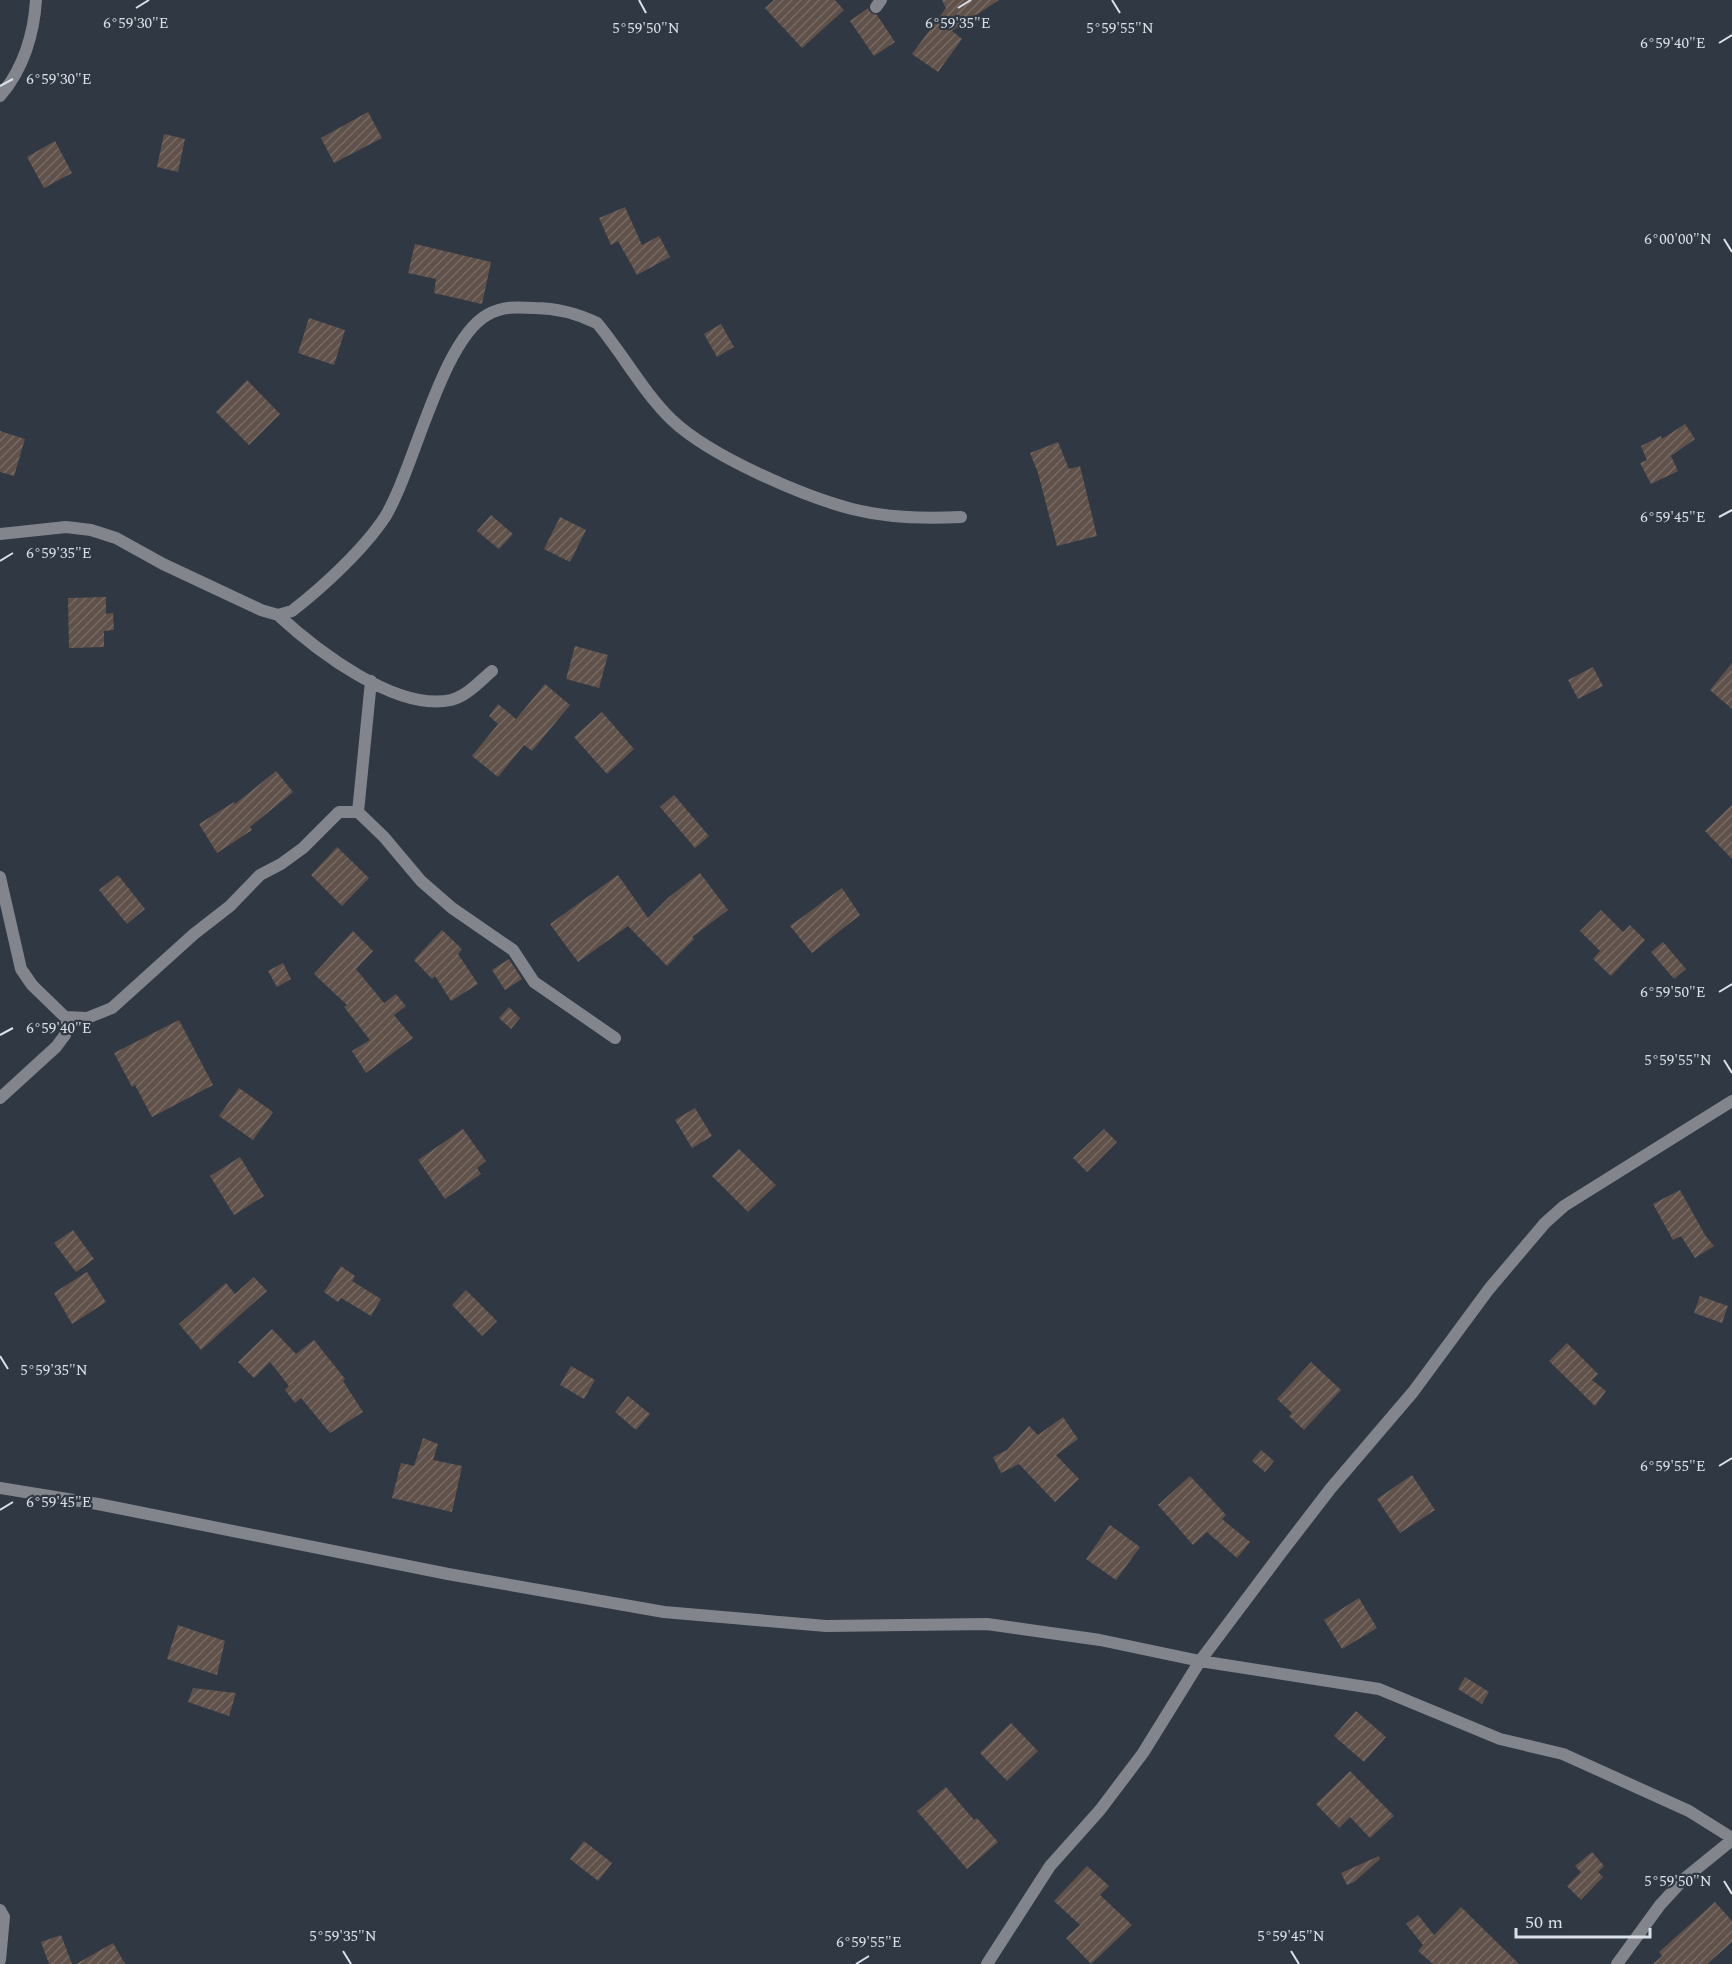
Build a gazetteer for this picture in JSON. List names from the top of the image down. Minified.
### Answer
{"scale_bar":"50 m","coordinates":["6°59'30\"E","6°59'35\"E","5°59'50\"N","5°59'55\"N","6°59'40\"E","6°00'00\"N","6°59'45\"E","6°59'50\"E","5°59'35\"N","6°59'55\"E","5°59'45\"N"]}
